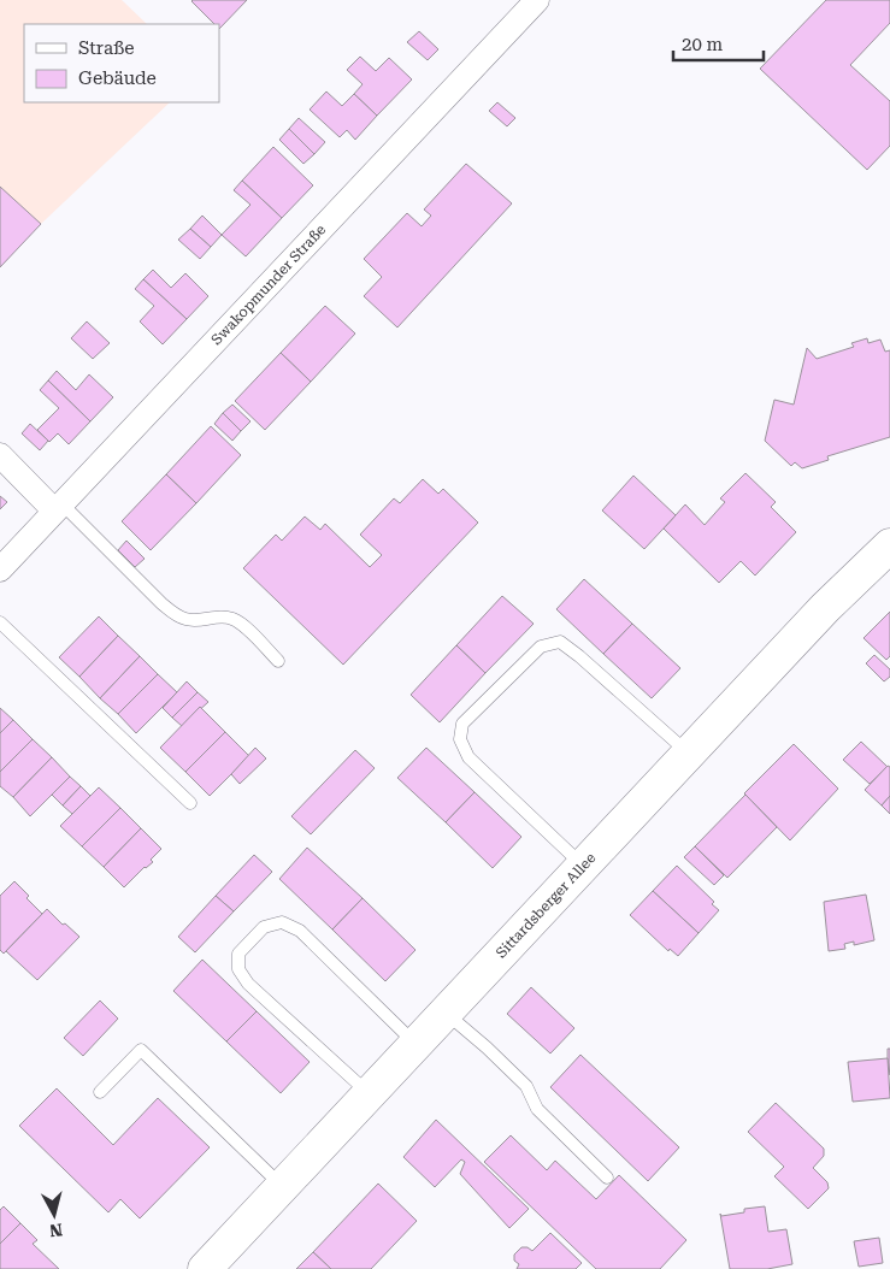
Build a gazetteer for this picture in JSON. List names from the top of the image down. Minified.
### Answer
{"streets":{"main road":["Sittardsberger Allee"],"street":["Swakopmunder Straße"]},"legend":["Straße","Gebäude"],"scale_bar":"20 m","north":"bottom"}
